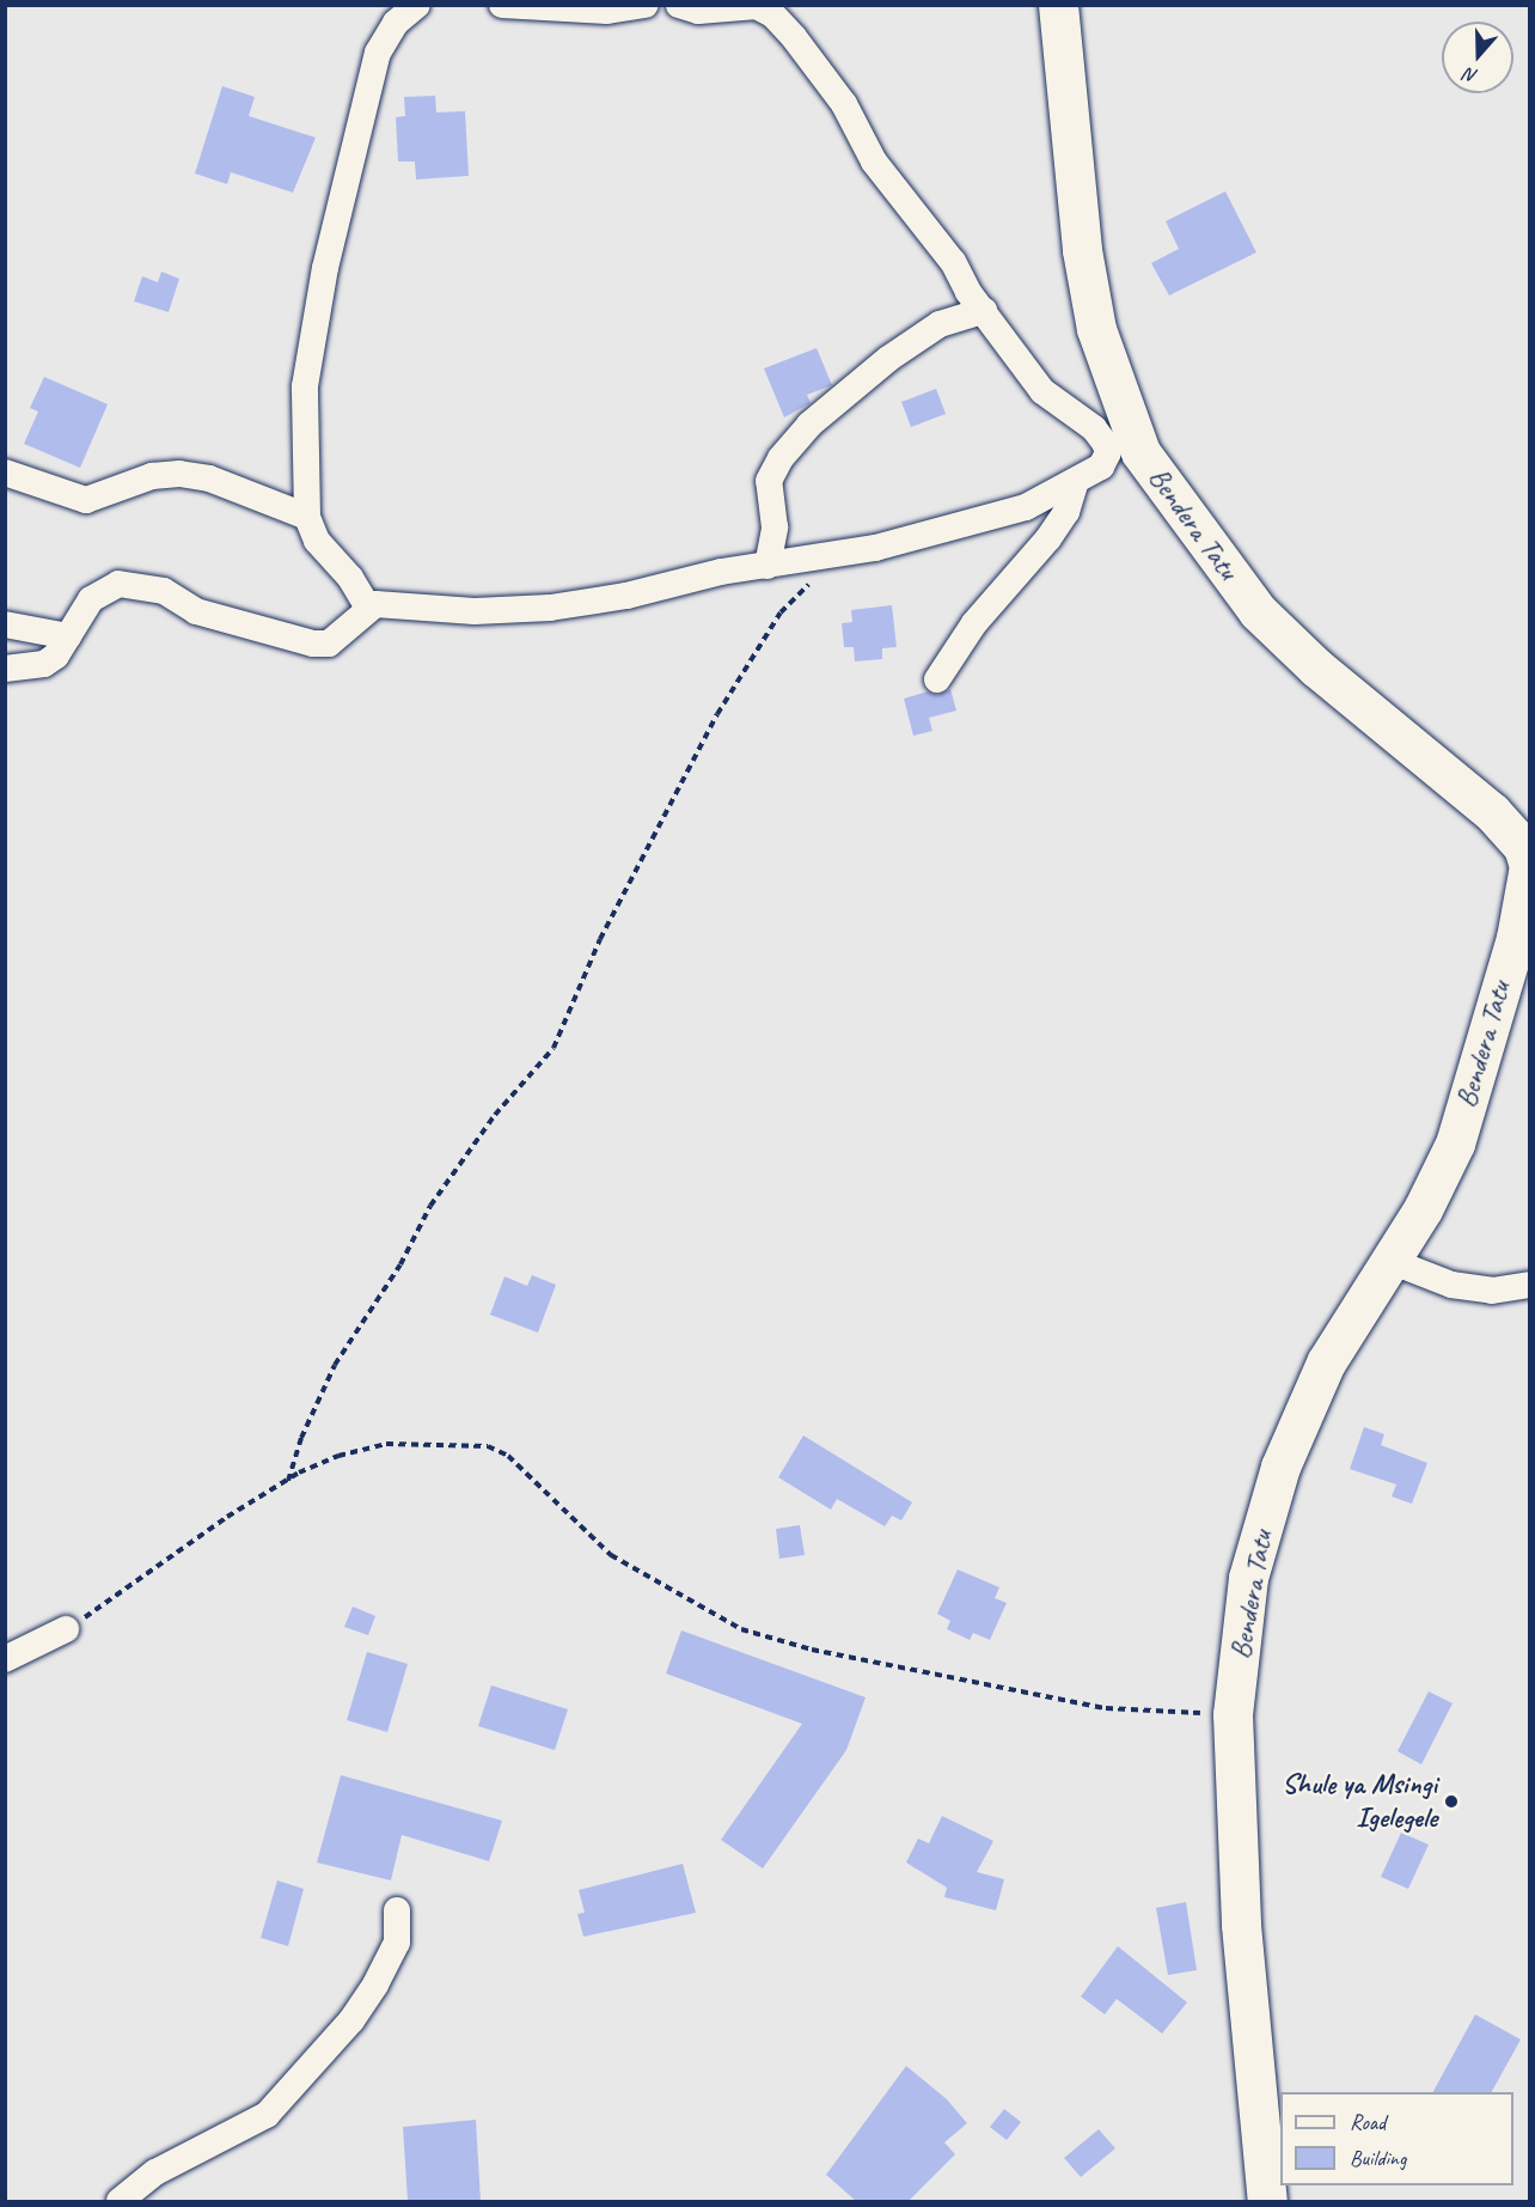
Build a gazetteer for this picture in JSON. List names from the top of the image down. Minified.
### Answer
{"streets":{"main road":["Bendera Tatu"]},"places":["Shule ya Msingi Igelegele"],"legend":["Road","Building"],"north":"bottom"}
